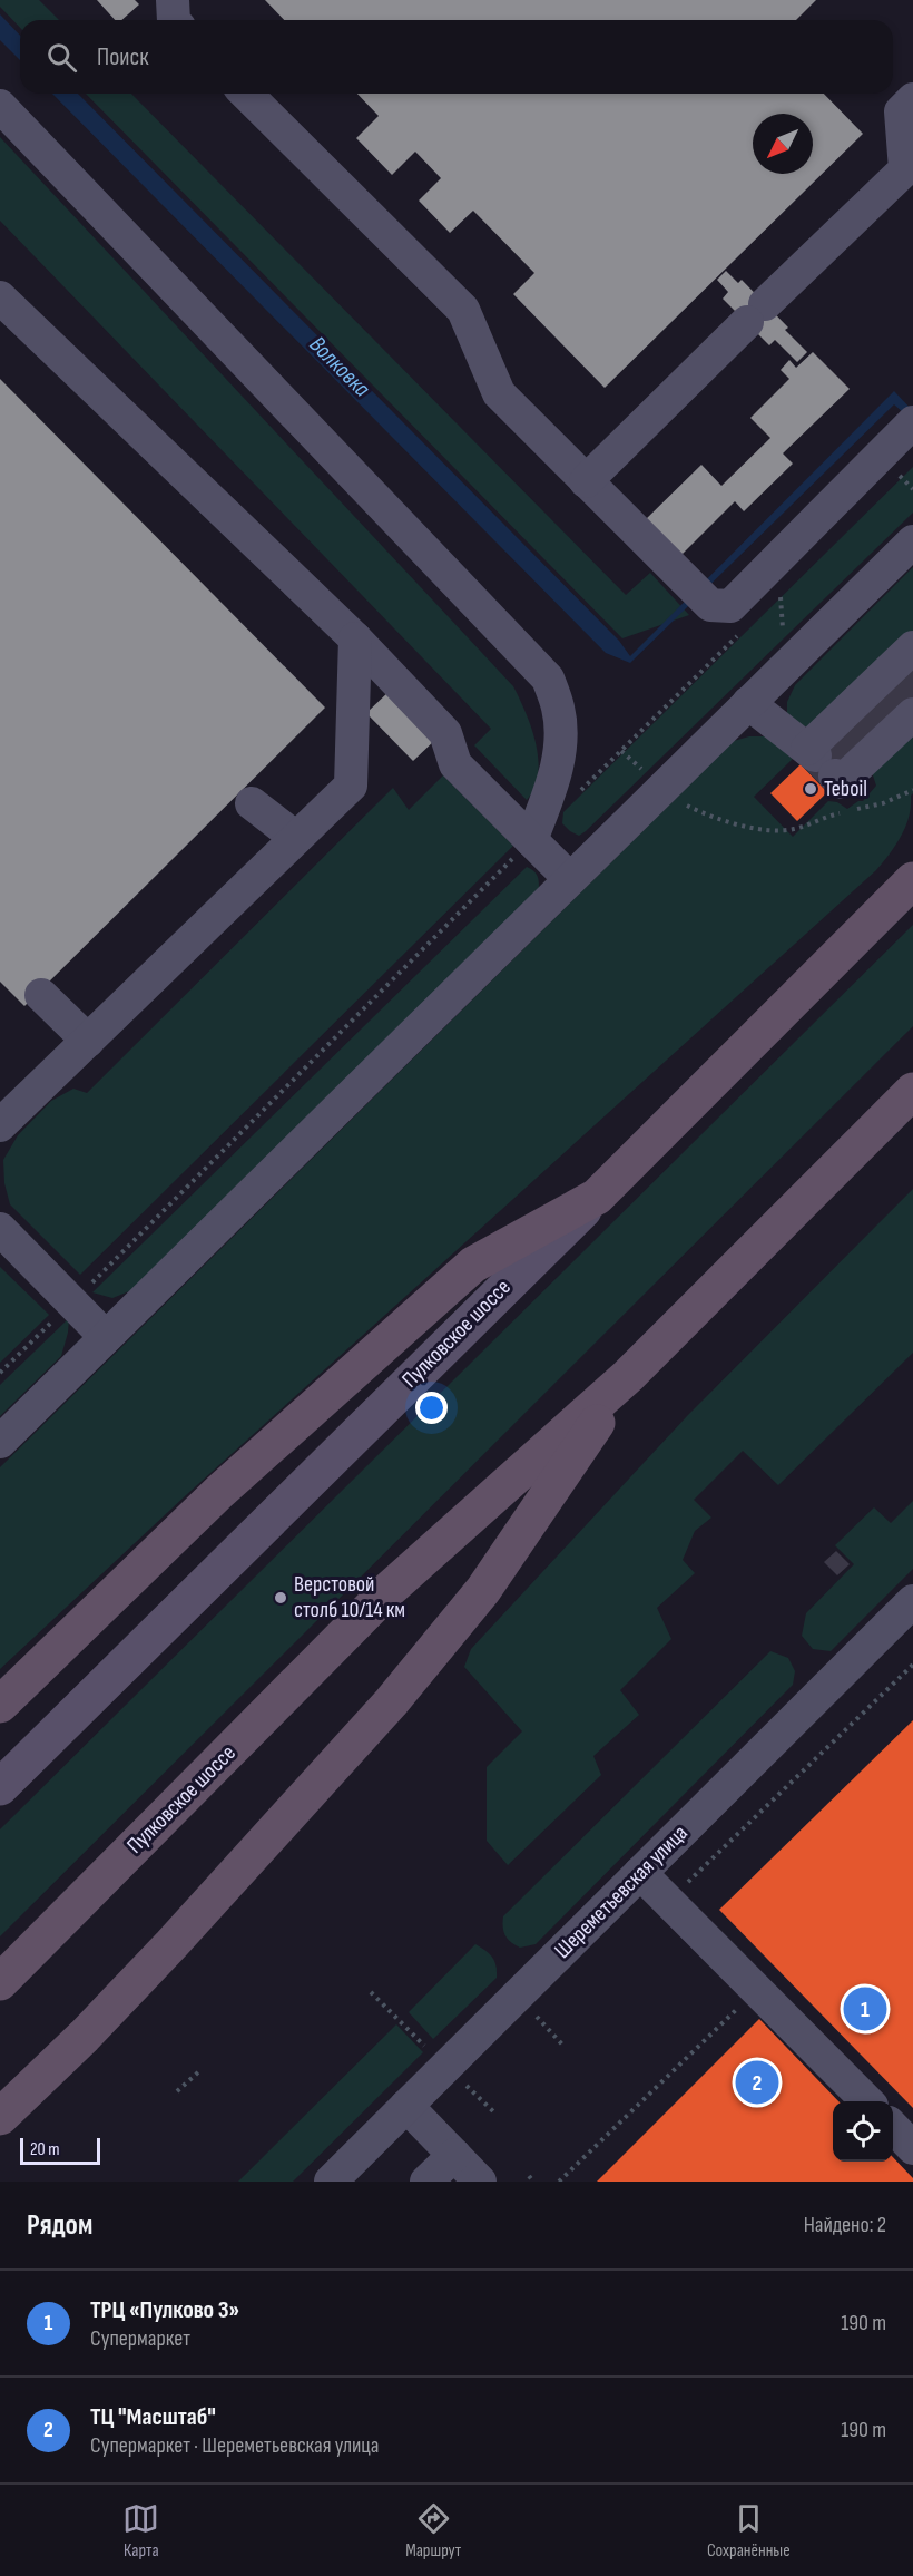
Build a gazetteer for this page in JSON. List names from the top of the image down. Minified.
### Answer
{"streets":{"highway":["Пулковское шоссе"],"street":["Шереметьевская улица"]},"water":["Волковка"],"places":["Teboil","Верстовой столб 10/14 км"],"scale_bar":"20 m","north":"bottom left","page":{"search":"Поиск","pins":["1","2"],"scale":"20 m","heading":["Рядом","Найдено: 2"],"list":[{"mark":"1","name":"ТРЦ «Пулково 3»","note":"Супермаркет","value":"190 m"},{"mark":"2","name":"ТЦ \"Масштаб\"","note":"Супермаркет · Шереметьевская улица","value":"190 m"}],"nav":["Карта","Маршрут","Сохранённые"]}}
